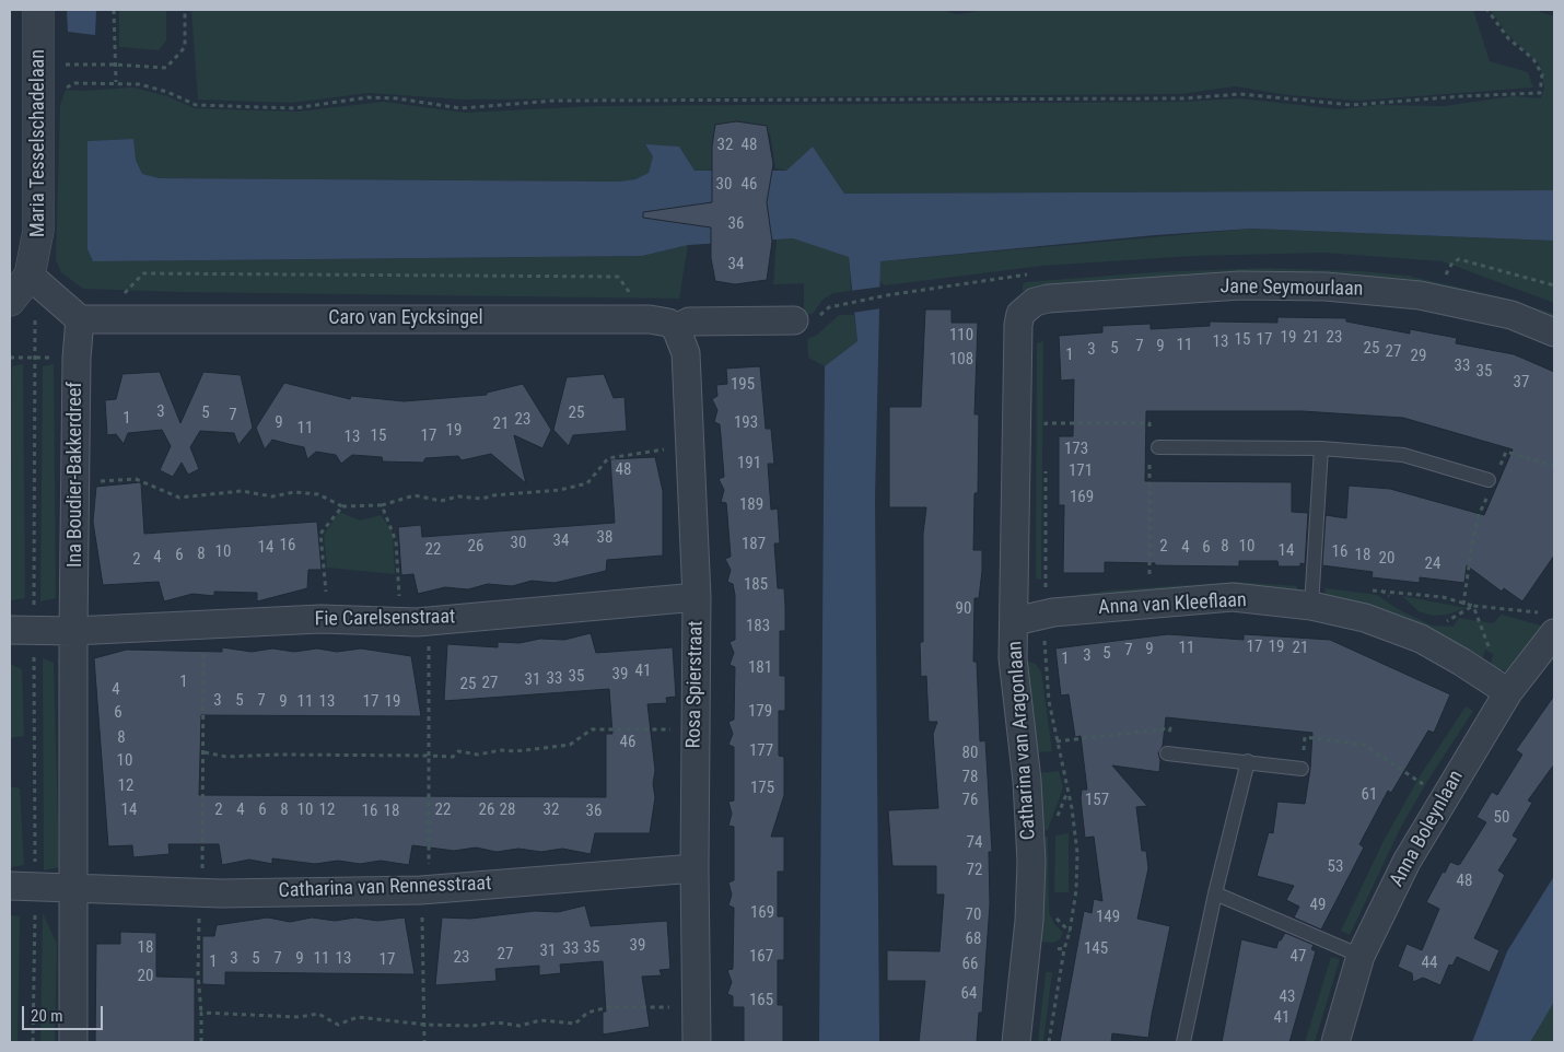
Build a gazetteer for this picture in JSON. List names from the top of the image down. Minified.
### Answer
{"streets":{"street":["Maria Tesselschadelaan","Jane Seymourlaan","Caro van Eycksingel","Ina Boudier-Bakkerdreef","Anna van Kleeflaan","Fie Carelsenstraat","Rosa Spierstraat","Catharina van Aragonlaan","Anna Boleynlaan","Catharina van Rennesstraat"]},"crossings":[["Jane Seymourlaan","Catharina van Aragonlaan"],["Caro van Eycksingel","Ina Boudier-Bakkerdreef"],["Caro van Eycksingel","Rosa Spierstraat"],["Ina Boudier-Bakkerdreef","Fie Carelsenstraat"],["Ina Boudier-Bakkerdreef","Catharina van Rennesstraat"],["Anna van Kleeflaan","Catharina van Aragonlaan"],["Anna van Kleeflaan","Anna Boleynlaan"],["Fie Carelsenstraat","Rosa Spierstraat"],["Rosa Spierstraat","Catharina van Rennesstraat"]],"house_numbers":["32","48","30","46","36","34","110","19","21","23","15","17","13","11","7","9","5","25","3","27","1","29","108","33","35","37","195","3","5","25","7","1","23","9","193","21","11","19","15","17","13","173","191","48","171","169","189","38","34","30","187","16","26","2","8","10","14","4","6","22","14","10","16","8","6","18","4","20","2","24","185","90","183","17","19","11","21","9","7","5","3","1","181","41","39","35","33","31","1","27","25","4","3","5","7","9","11","13","17","19","179","6","8","46","177","80","10","78","12","175","61","76","157","14","2","4","6","8","10","12","22","26","28","32","16","18","36","50","74","53","72","48","49","169","70","149","68","39","18","35","33","145","31","27","167","47","23","3","5","7","9","11","13","17","1","44","66","20","64","43","165","41"],"scale_bar":"20 m"}
